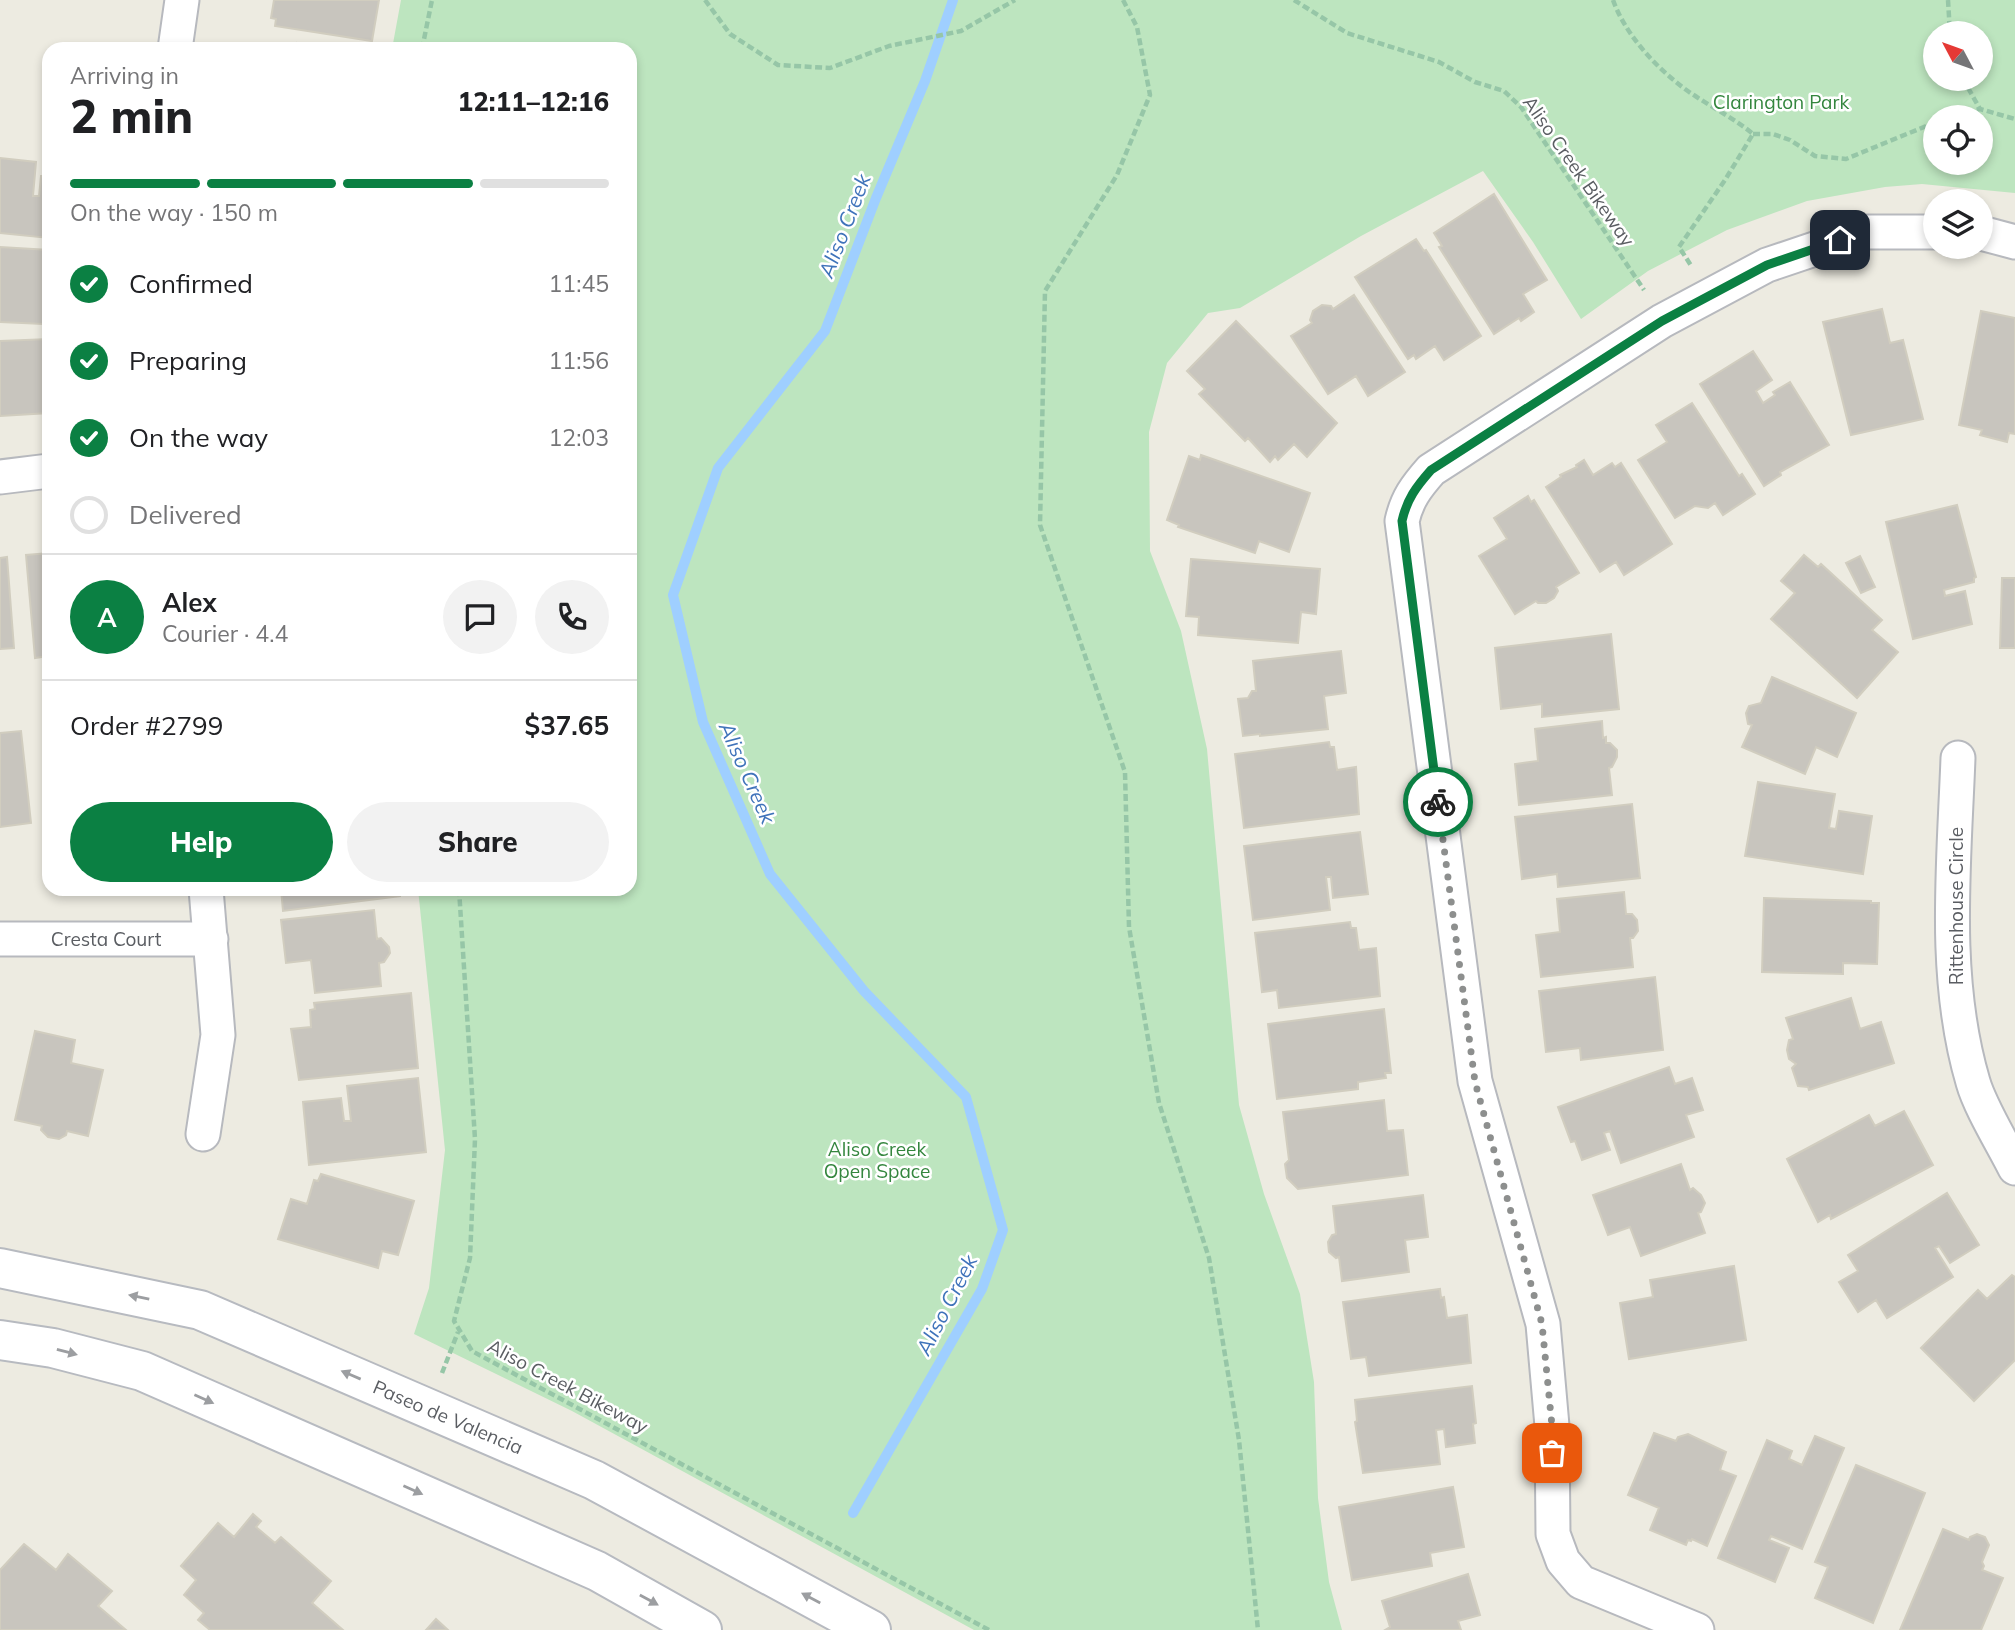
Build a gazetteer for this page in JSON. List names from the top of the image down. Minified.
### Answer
{"streets":{"main road":["Paseo de Valencia"],"street":["Rittenhouse Circle","Cresta Court"],"path":["Aliso Creek Bikeway"]},"water":["Aliso Creek"],"parks":["Clarington Park","Aliso Creek Open Space"],"north":"top left","page":{"heading":["2 min","Arriving in","12:11–12:16"],"panel":["Alex","Courier · 4.4","Order #2799","$37.65"],"bar":"On the way · 150 m","list":[["Confirmed","11:45"],["Preparing","11:56"],["On the way","12:03"],"Delivered"],"round":"A","buttons":["Help","Share"]}}
